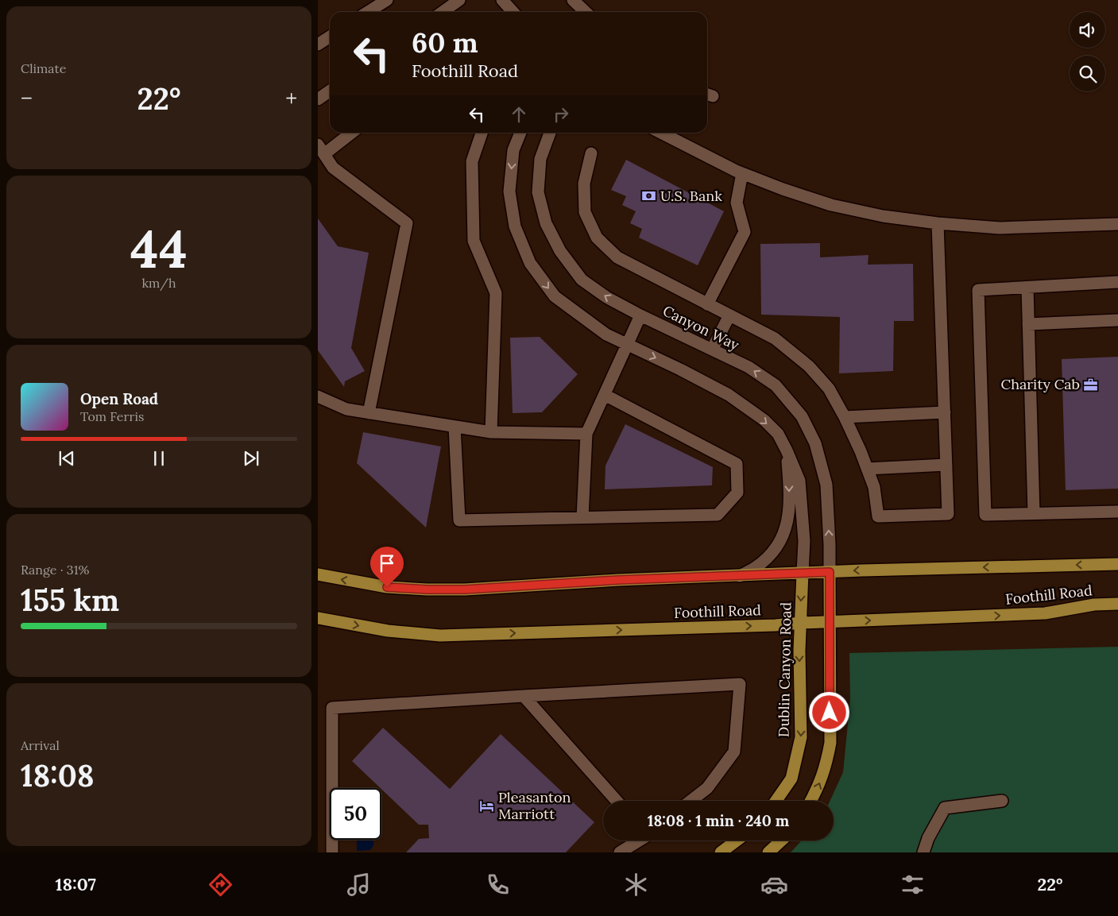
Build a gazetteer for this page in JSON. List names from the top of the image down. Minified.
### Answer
{"streets":{"main road":["Foothill Road","Dublin Canyon Road"],"street":["Canyon Way"]},"crossings":[["Canyon Way","Foothill Road"],["Foothill Road","Dublin Canyon Road"]],"places":{"bank":["U.S. Bank"],"office":["Charity Cab"],"hotel":["Pleasanton Marriott"]},"page":{"tile":["Climate",["44","km/h"],["Range · 31%","155 km"],["Arrival","18:08"]],"turn":["60 m","Foothill Road"],"heat":["−","22°","+"],"song":["Open Road","Tom Ferris"],"limit":"50","trip":"18:08 · 1 min · 240 m","tabs":["18:07","22°"]}}
